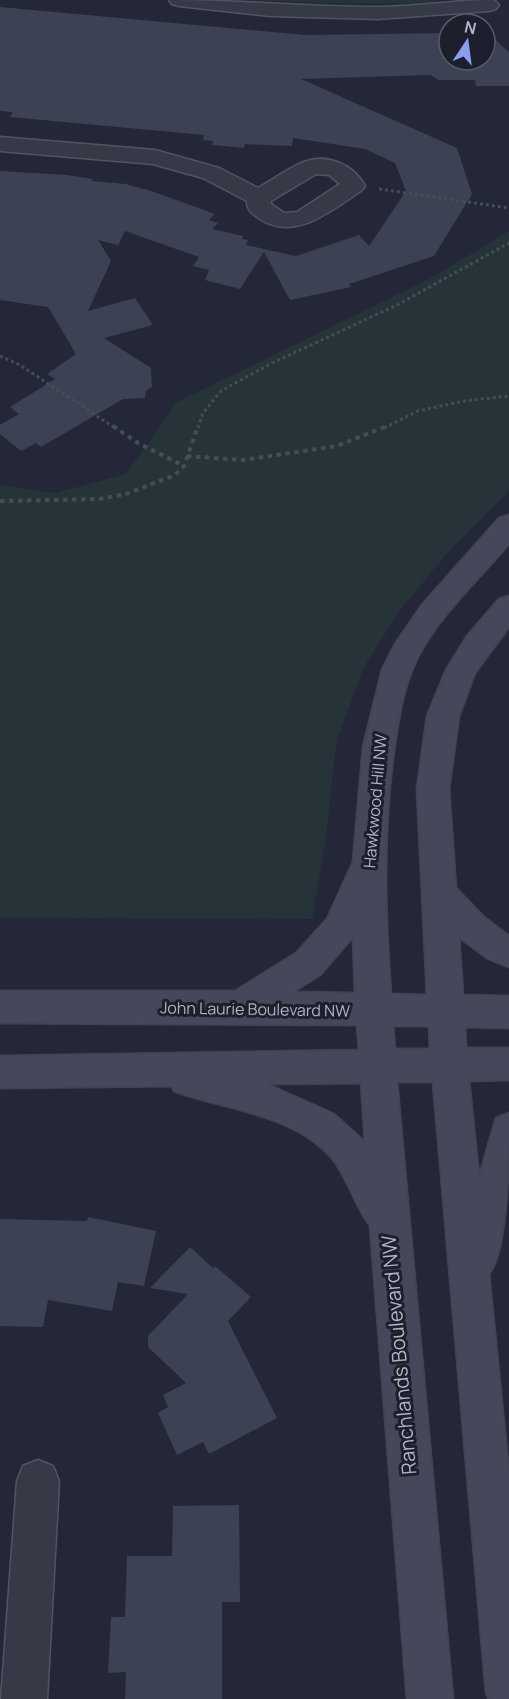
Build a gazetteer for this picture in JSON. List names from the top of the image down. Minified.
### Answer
{"streets":{"street":["Hawkwood Hill NW","John Laurie Boulevard NW","Ranchlands Boulevard NW"]},"crossings":[["Hawkwood Hill NW","John Laurie Boulevard NW"],["Hawkwood Hill NW","Ranchlands Boulevard NW"],["John Laurie Boulevard NW","Ranchlands Boulevard NW"]],"north":"top"}
